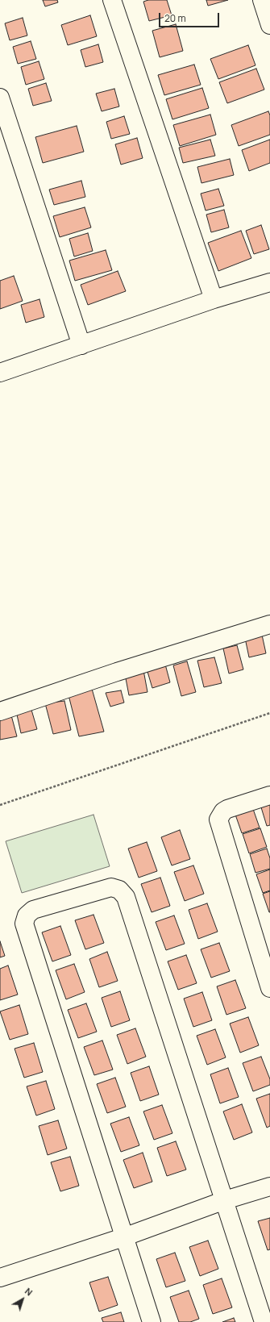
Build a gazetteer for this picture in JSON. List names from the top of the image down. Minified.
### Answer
{"scale_bar":"20 m","north":"top right"}
